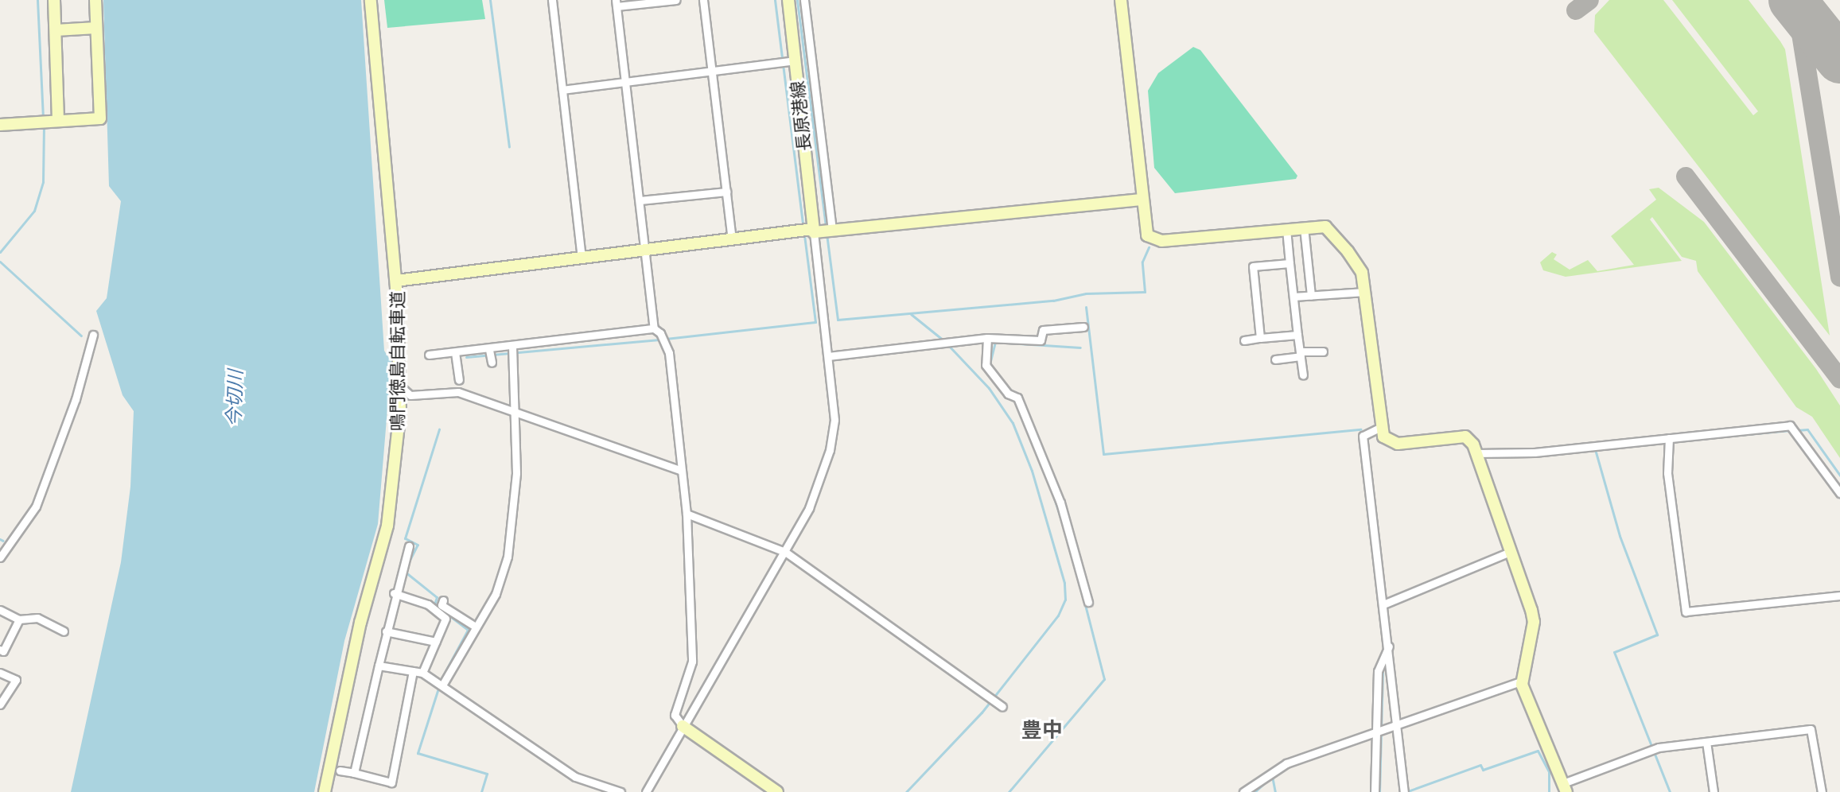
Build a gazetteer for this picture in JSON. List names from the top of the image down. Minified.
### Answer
{"streets":{"street":["長原港線","鳴門徳島自転車道"]},"districts":["豊中"],"water":["今切川"]}
